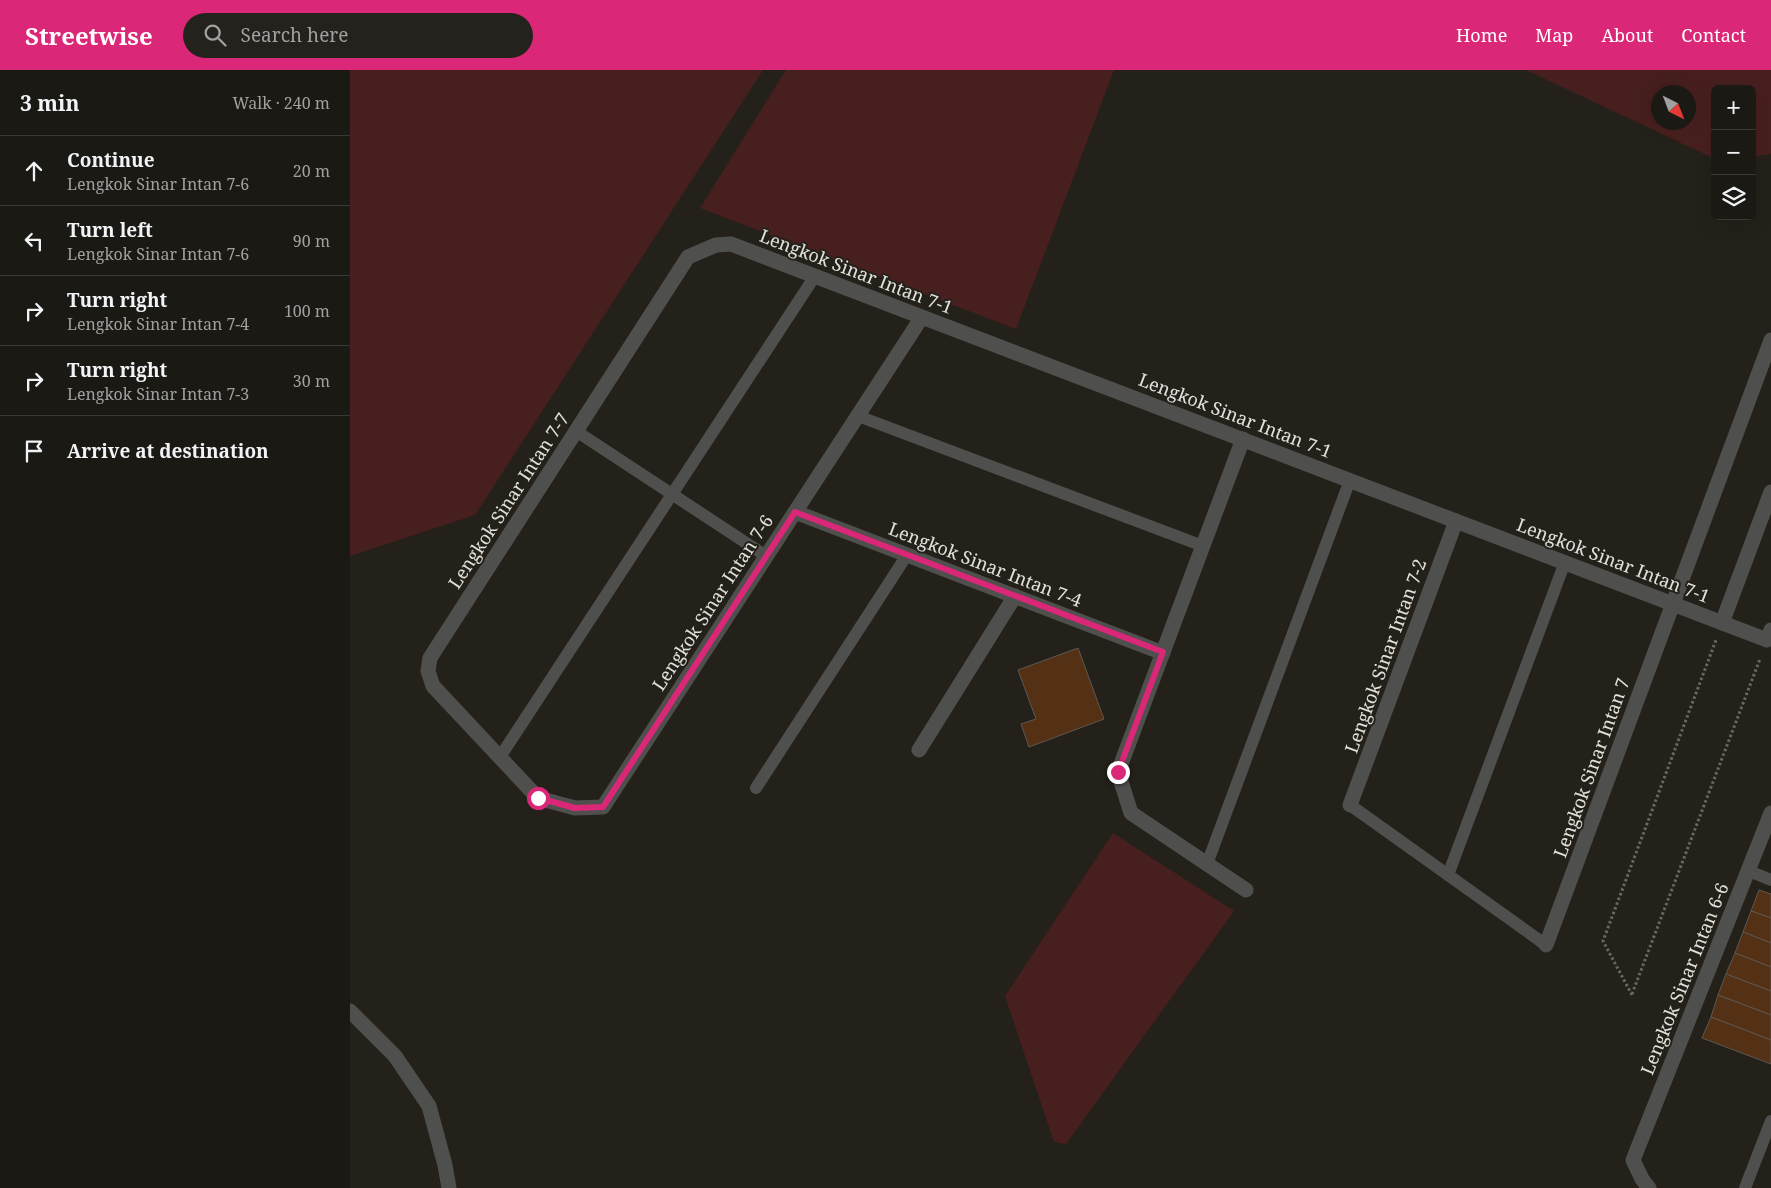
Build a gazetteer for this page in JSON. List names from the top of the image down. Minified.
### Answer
{"streets":{"street":["Lengkok Sinar Intan 7-1","Lengkok Sinar Intan 7-7","Lengkok Sinar Intan 7-4","Lengkok Sinar Intan 7-6","Lengkok Sinar Intan 7-2","Lengkok Sinar Intan 7","Lengkok Sinar Intan 6-6"]},"crossings":[["Lengkok Sinar Intan 7-1","Lengkok Sinar Intan 7-7"],["Lengkok Sinar Intan 7-1","Lengkok Sinar Intan 7-6"],["Lengkok Sinar Intan 7-1","Lengkok Sinar Intan 7-2"],["Lengkok Sinar Intan 7-1","Lengkok Sinar Intan 7"],["Lengkok Sinar Intan 7-7","Lengkok Sinar Intan 7-6"],["Lengkok Sinar Intan 7-4","Lengkok Sinar Intan 7-6"]],"north":"bottom right","page":{"header":"Streetwise","search":"Search here","nav":["Home","Map","About","Contact"],"heading":["3 min","Walk · 240 m"],"map_buttons":["+","−"],"list":[["Continue","Lengkok Sinar Intan 7-6","20 m"],["Turn left","Lengkok Sinar Intan 7-6","90 m"],["Turn right","Lengkok Sinar Intan 7-4","100 m"],["Turn right","Lengkok Sinar Intan 7-3","30 m"],"Arrive at destination"]}}
